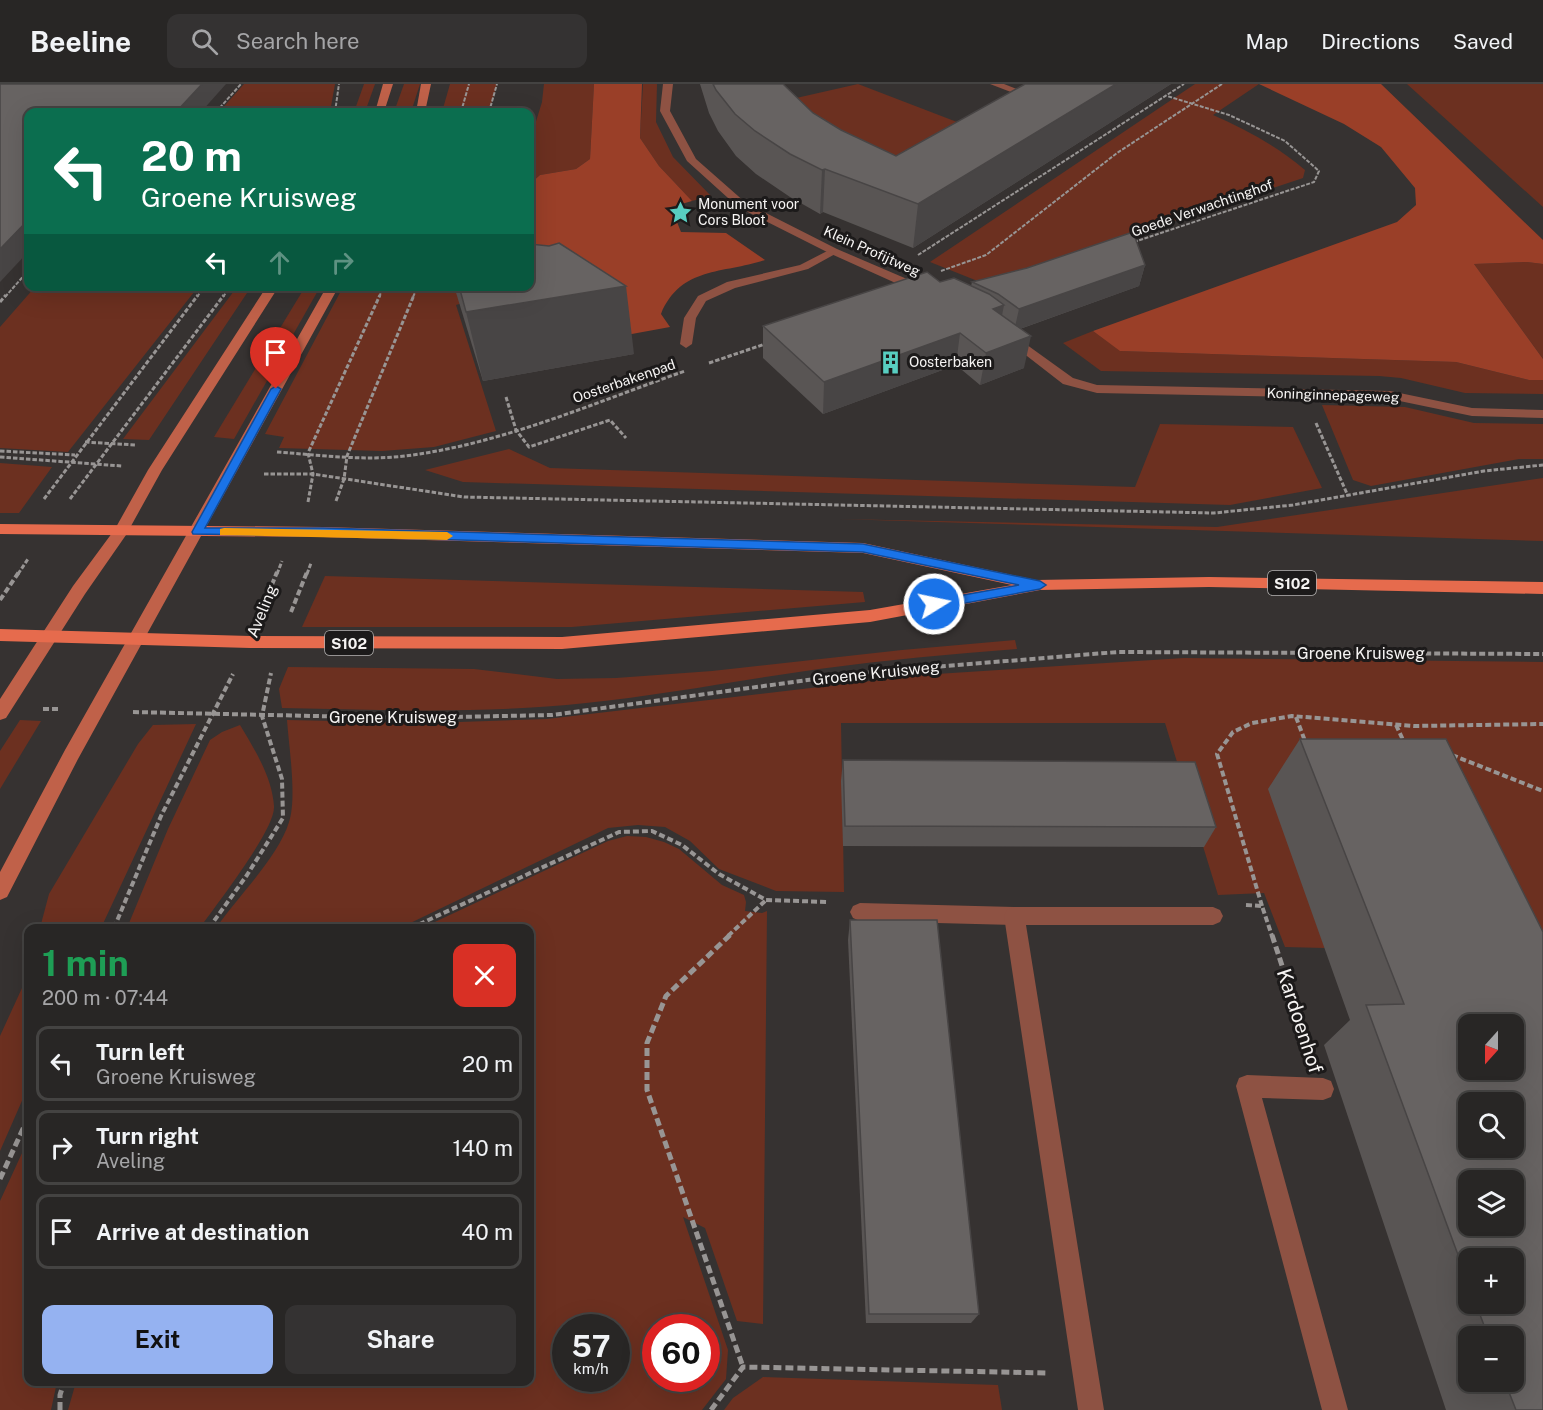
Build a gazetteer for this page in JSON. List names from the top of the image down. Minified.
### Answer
{"streets":{"main road":["S102"],"street":["Klein Profijtweg","Koninginnepageweg","Kardoenhof"],"path":["Goede Verwachtinghof","Oosterbakenpad","Aveling","Groene Kruisweg"]},"crossings":[["S102","Aveling"],["Aveling","Groene Kruisweg"]],"places":{"place":["Monument voor Cors Bloot"],"building":["Oosterbaken"]},"north":"bottom","page":{"header":"Beeline","search":"Search here","nav":["Map","Directions","Saved"],"turn":["20 m","Groene Kruisweg"],"heading":["1 min","200 m · 07:44"],"map_buttons":["+","−"],"list":[{"name":"Turn left","note":"Groene Kruisweg","value":"20 m"},{"name":"Turn right","note":"Aveling","value":"140 m"},{"name":"Arrive at destination","value":"40 m"}],"buttons":["Exit","Share"],"speed":"57 km/h","limit":"60"}}
